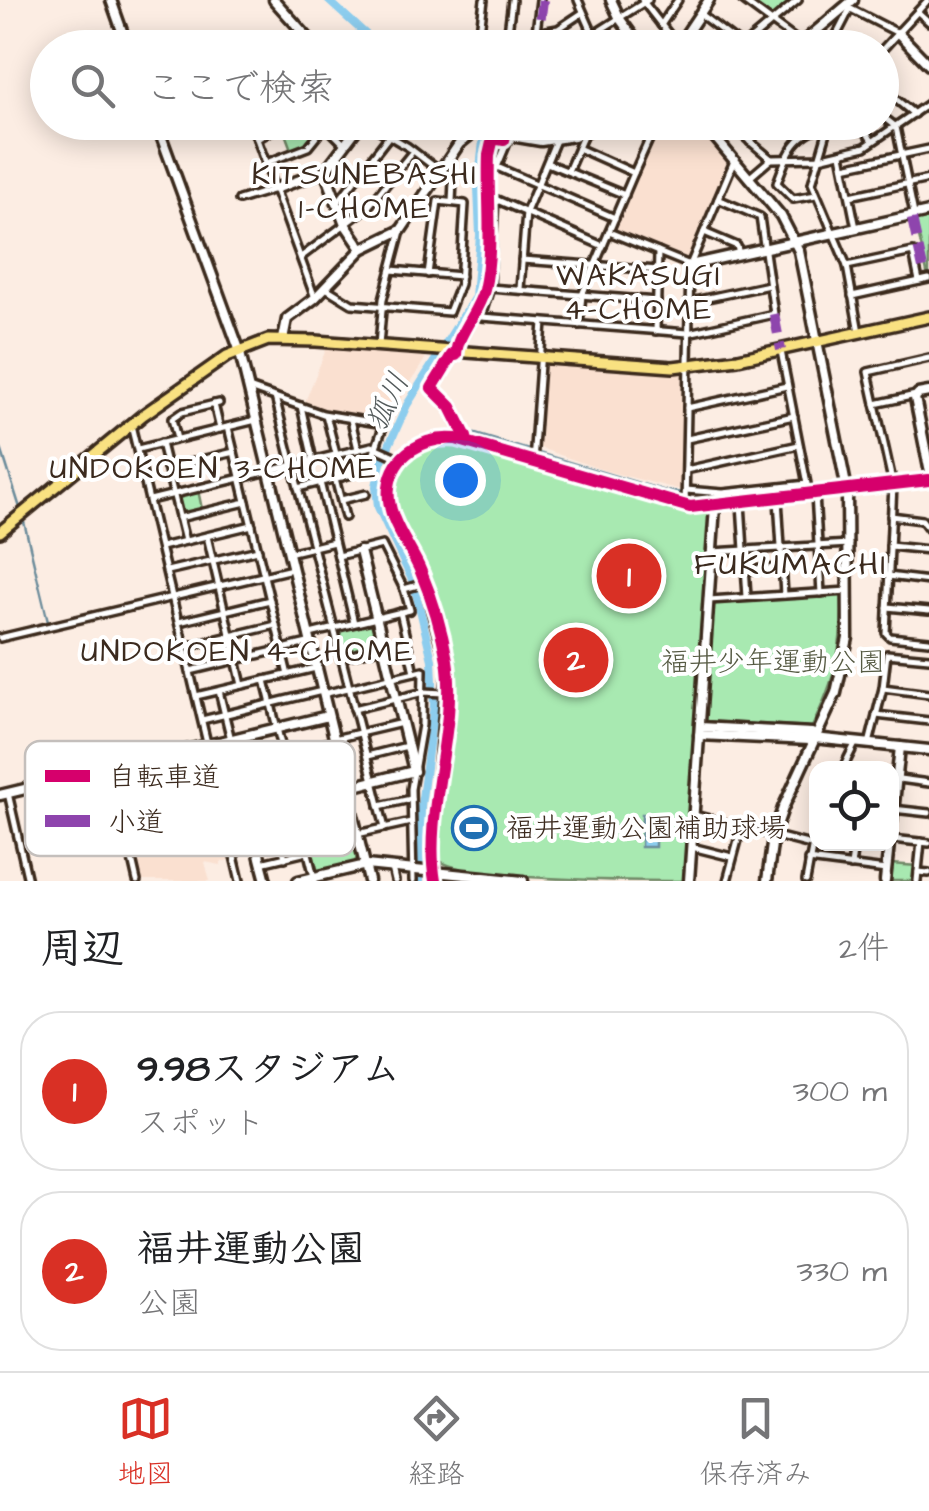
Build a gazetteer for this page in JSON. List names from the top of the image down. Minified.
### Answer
{"districts":["KITSUNEBASHI 1-CHOME","WAKASUGI 4-CHOME","UNDOKOEN 3-CHOME","FUKUMACHI","UNDOKOEN 4-CHOME"],"water":["狐川"],"parks":["福井少年運動公園"],"places":{"sports":["福井運動公園補助球場"]},"legend":["自転車道","小道"],"page":{"search":"ここで検索","pins":["1","2"],"heading":["周辺","2件"],"list":[{"mark":"1","name":"9.98スタジアム","note":"スポット","value":"300 m"},{"mark":"2","name":"福井運動公園","note":"公園","value":"330 m"}],"nav":["地図","経路","保存済み"]}}
